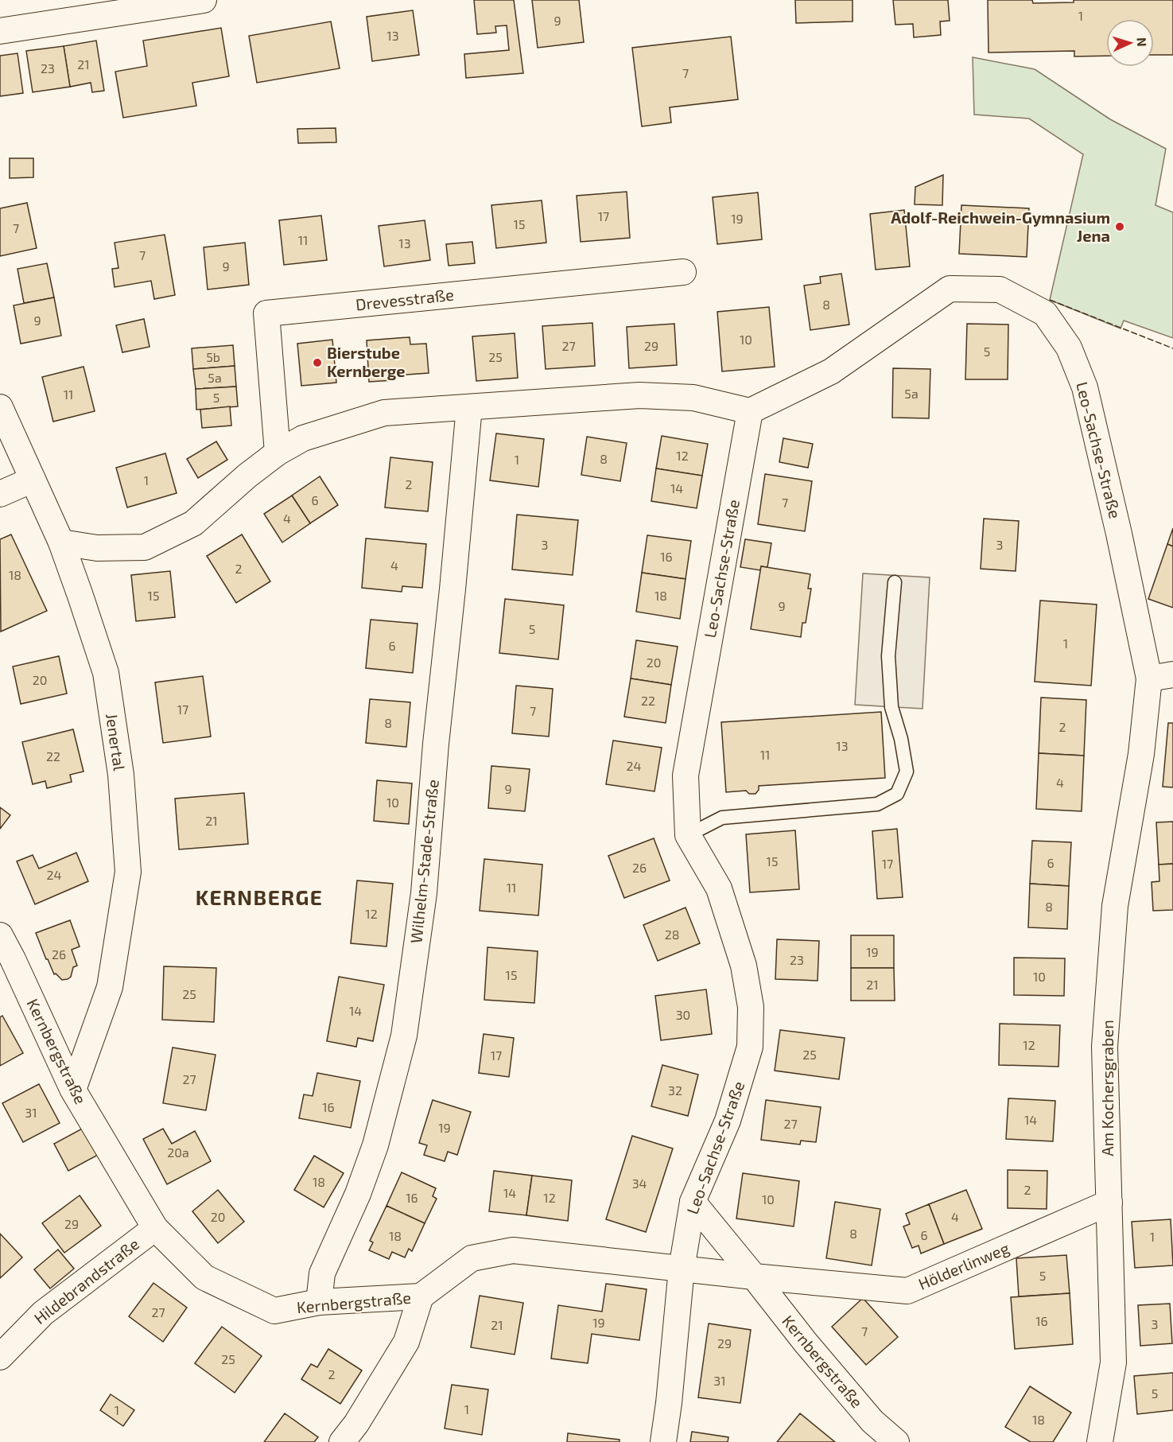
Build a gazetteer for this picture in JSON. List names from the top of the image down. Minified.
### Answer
{"streets":{"street":["Drevesstraße","Leo-Sachse-Straße","Jenertal","Wilhelm-Stade-Straße","Kernbergstraße","Am Kochersgraben","Hölderlinweg","Hildebrandstraße"]},"crossings":[["Leo-Sachse-Straße","Kernbergstraße"],["Leo-Sachse-Straße","Am Kochersgraben"],["Jenertal","Kernbergstraße"],["Wilhelm-Stade-Straße","Kernbergstraße"],["Kernbergstraße","Hölderlinweg"],["Kernbergstraße","Hildebrandstraße"],["Am Kochersgraben","Hölderlinweg"]],"districts":["KERNBERGE"],"places":["Adolf-Reichwein-Gymnasium Jena","Bierstube Kernberge"],"house_numbers":["1","9","13","21","23","7","17","19","15","7","11","13","7","9","8","9","10","27","29","5","5b","25","5a","5a","11","5","12","8","1","1","2","14","6","7","4","3","3","16","4","2","18","15","18","9","5","1","6","20","20","22","17","7","8","2","13","11","22","24","4","9","10","21","15","6","17","26","24","11","8","12","28","19","26","23","15","10","21","25","14","30","12","25","17","27","32","16","31","14","27","19","20a","18","34","2","14","16","12","10","20","4","29","8","6","18","1","5","27","16","19","3","21","7","29","25","2","31","5","1","1","18"],"north":"right"}
